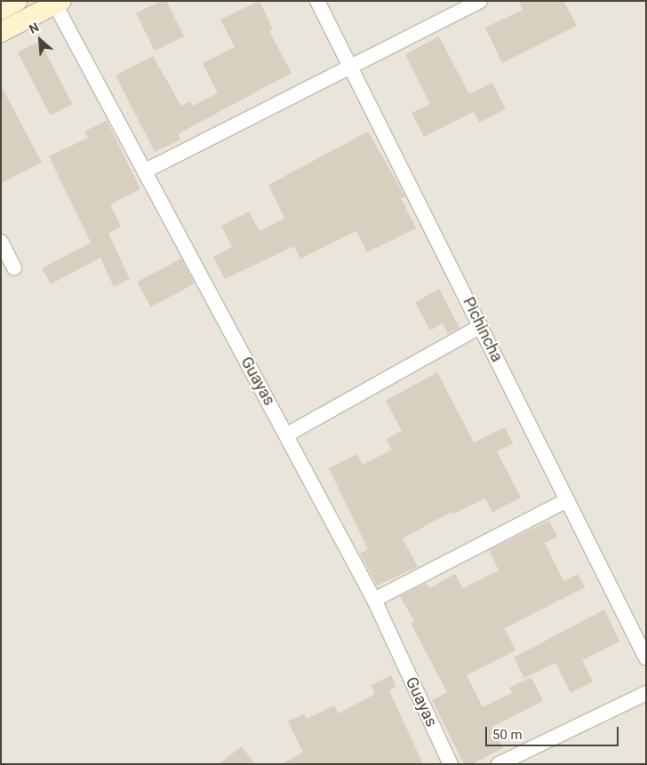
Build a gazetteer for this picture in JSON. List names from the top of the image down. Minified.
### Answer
{"streets":{"street":["Pichincha","Guayas"]},"scale_bar":"50 m","north":"top left"}
